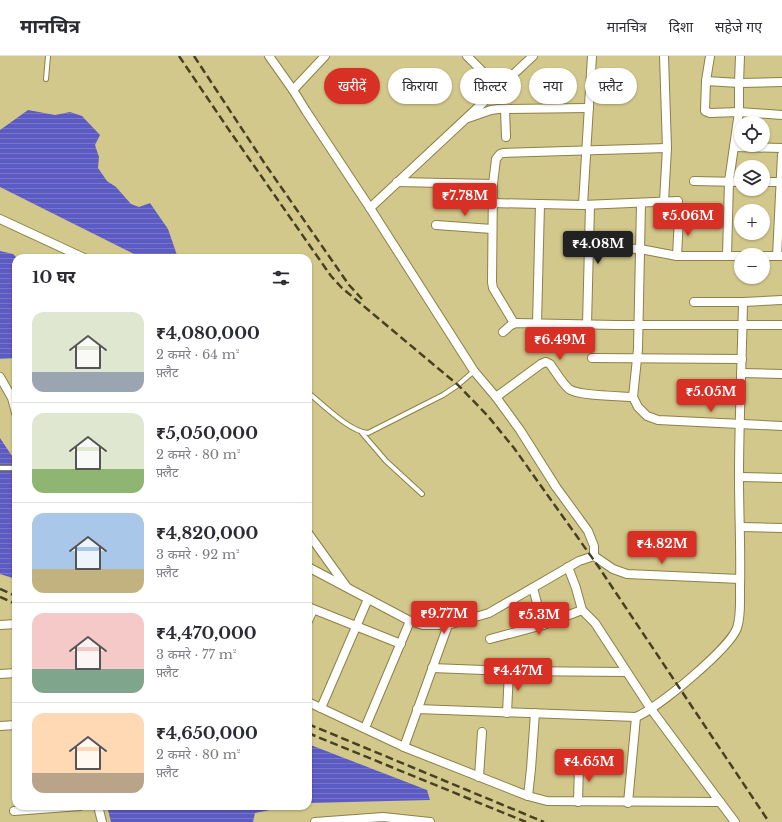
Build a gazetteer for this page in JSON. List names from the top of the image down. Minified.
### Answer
{"page":{"header":"मानचित्र","nav":["मानचित्र","दिशा","सहेजे गए"],"chip":["खरीदें","किराया","फ़िल्टर","नया","फ़्लैट"],"map_buttons":["+","−"],"price":["₹7.78M","₹5.06M","₹4.08M","₹6.49M","₹5.05M","₹4.82M","₹9.77M","₹5.3M","₹4.47M","₹4.65M"],"heading":"10 घर","list":[{"name":"₹4,080,000","note":"2 कमरे · 64 m² · फ़्लैट"},{"name":"₹5,050,000","note":"2 कमरे · 80 m² · फ़्लैट"},{"name":"₹4,820,000","note":"3 कमरे · 92 m² · फ़्लैट"},{"name":"₹4,470,000","note":"3 कमरे · 77 m² · फ़्लैट"},{"name":"₹4,650,000","note":"2 कमरे · 80 m² · फ़्लैट"}]}}
